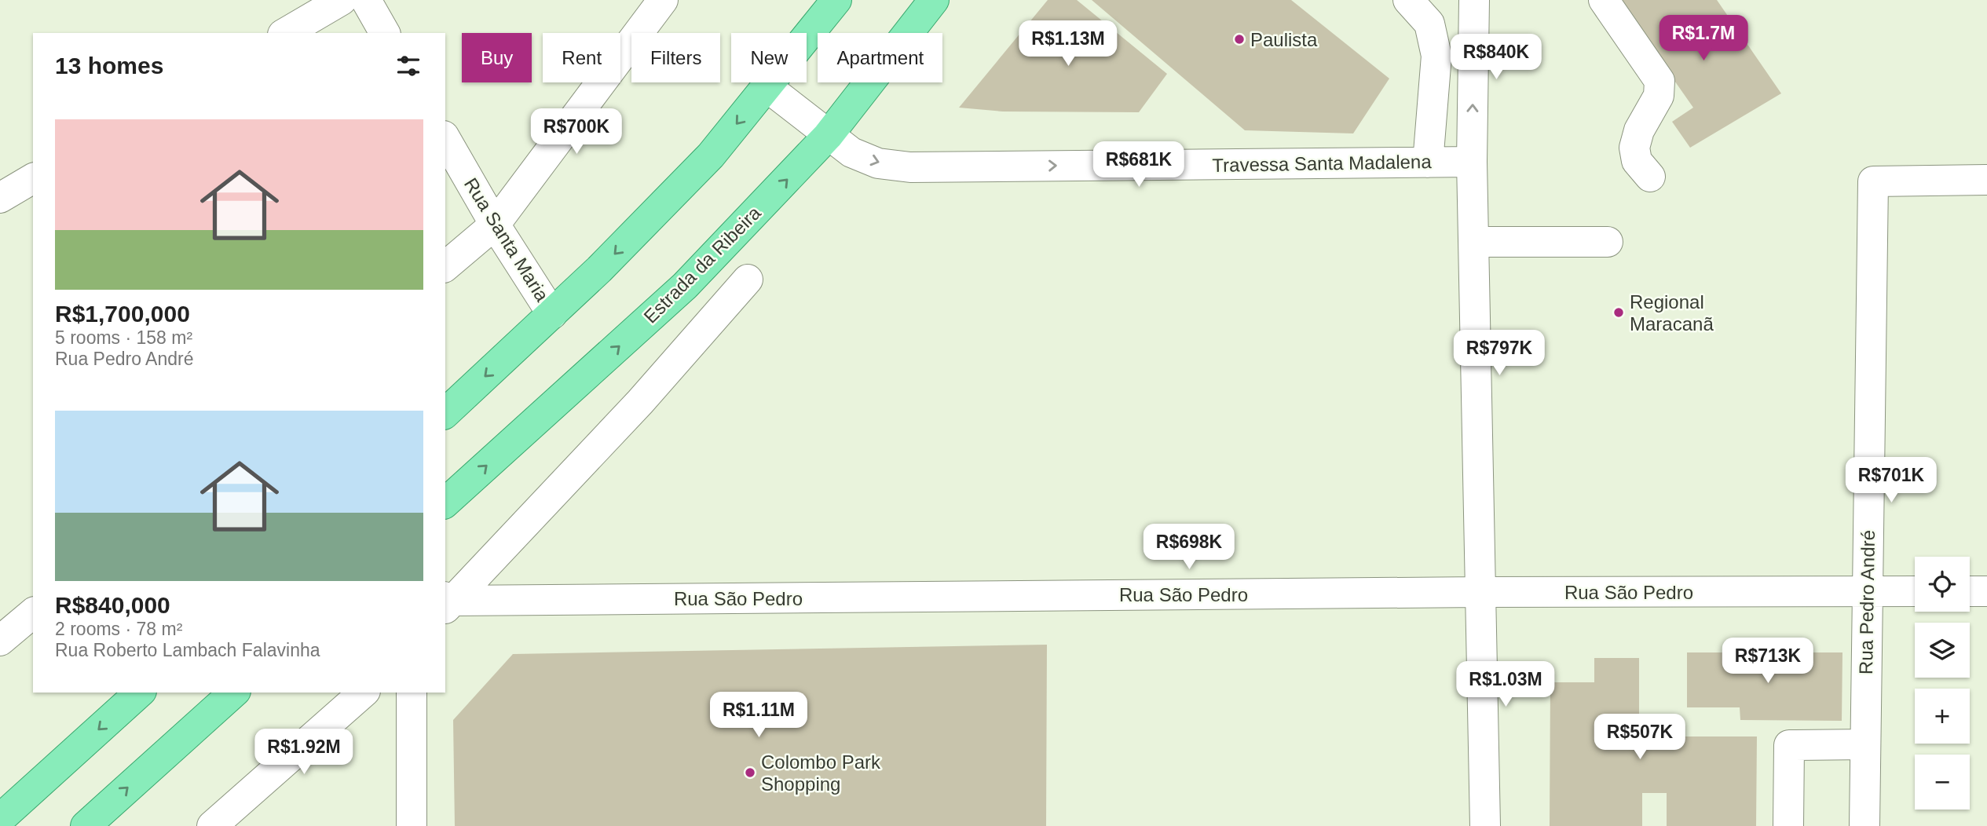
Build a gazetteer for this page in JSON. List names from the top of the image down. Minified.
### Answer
{"streets":{"main road":["Estrada da Ribeira"],"street":["Travessa Santa Madalena","Rua Santa Maria","Rua São Pedro","Rua Pedro André"]},"crossings":[["Travessa Santa Madalena","Estrada da Ribeira"],["Rua São Pedro","Rua Pedro André"]],"one_way":["Travessa Santa Madalena"],"places":["Paulista","Regional Maracanã","Colombo Park Shopping"],"page":{"price":["R$1.7M","R$1.13M","R$840K","R$700K","R$681K","R$797K","R$701K","R$698K","R$713K","R$1.03M","R$1.11M","R$507K","R$1.92M"],"chip":["Buy","Rent","Filters","New","Apartment"],"heading":"13 homes","list":[{"name":"R$1,700,000","note":"5 rooms · 158 m² · Rua Pedro André"},{"name":"R$840,000","note":"2 rooms · 78 m² · Rua Roberto Lambach Falavinha"}],"map_buttons":["+","−"]}}
